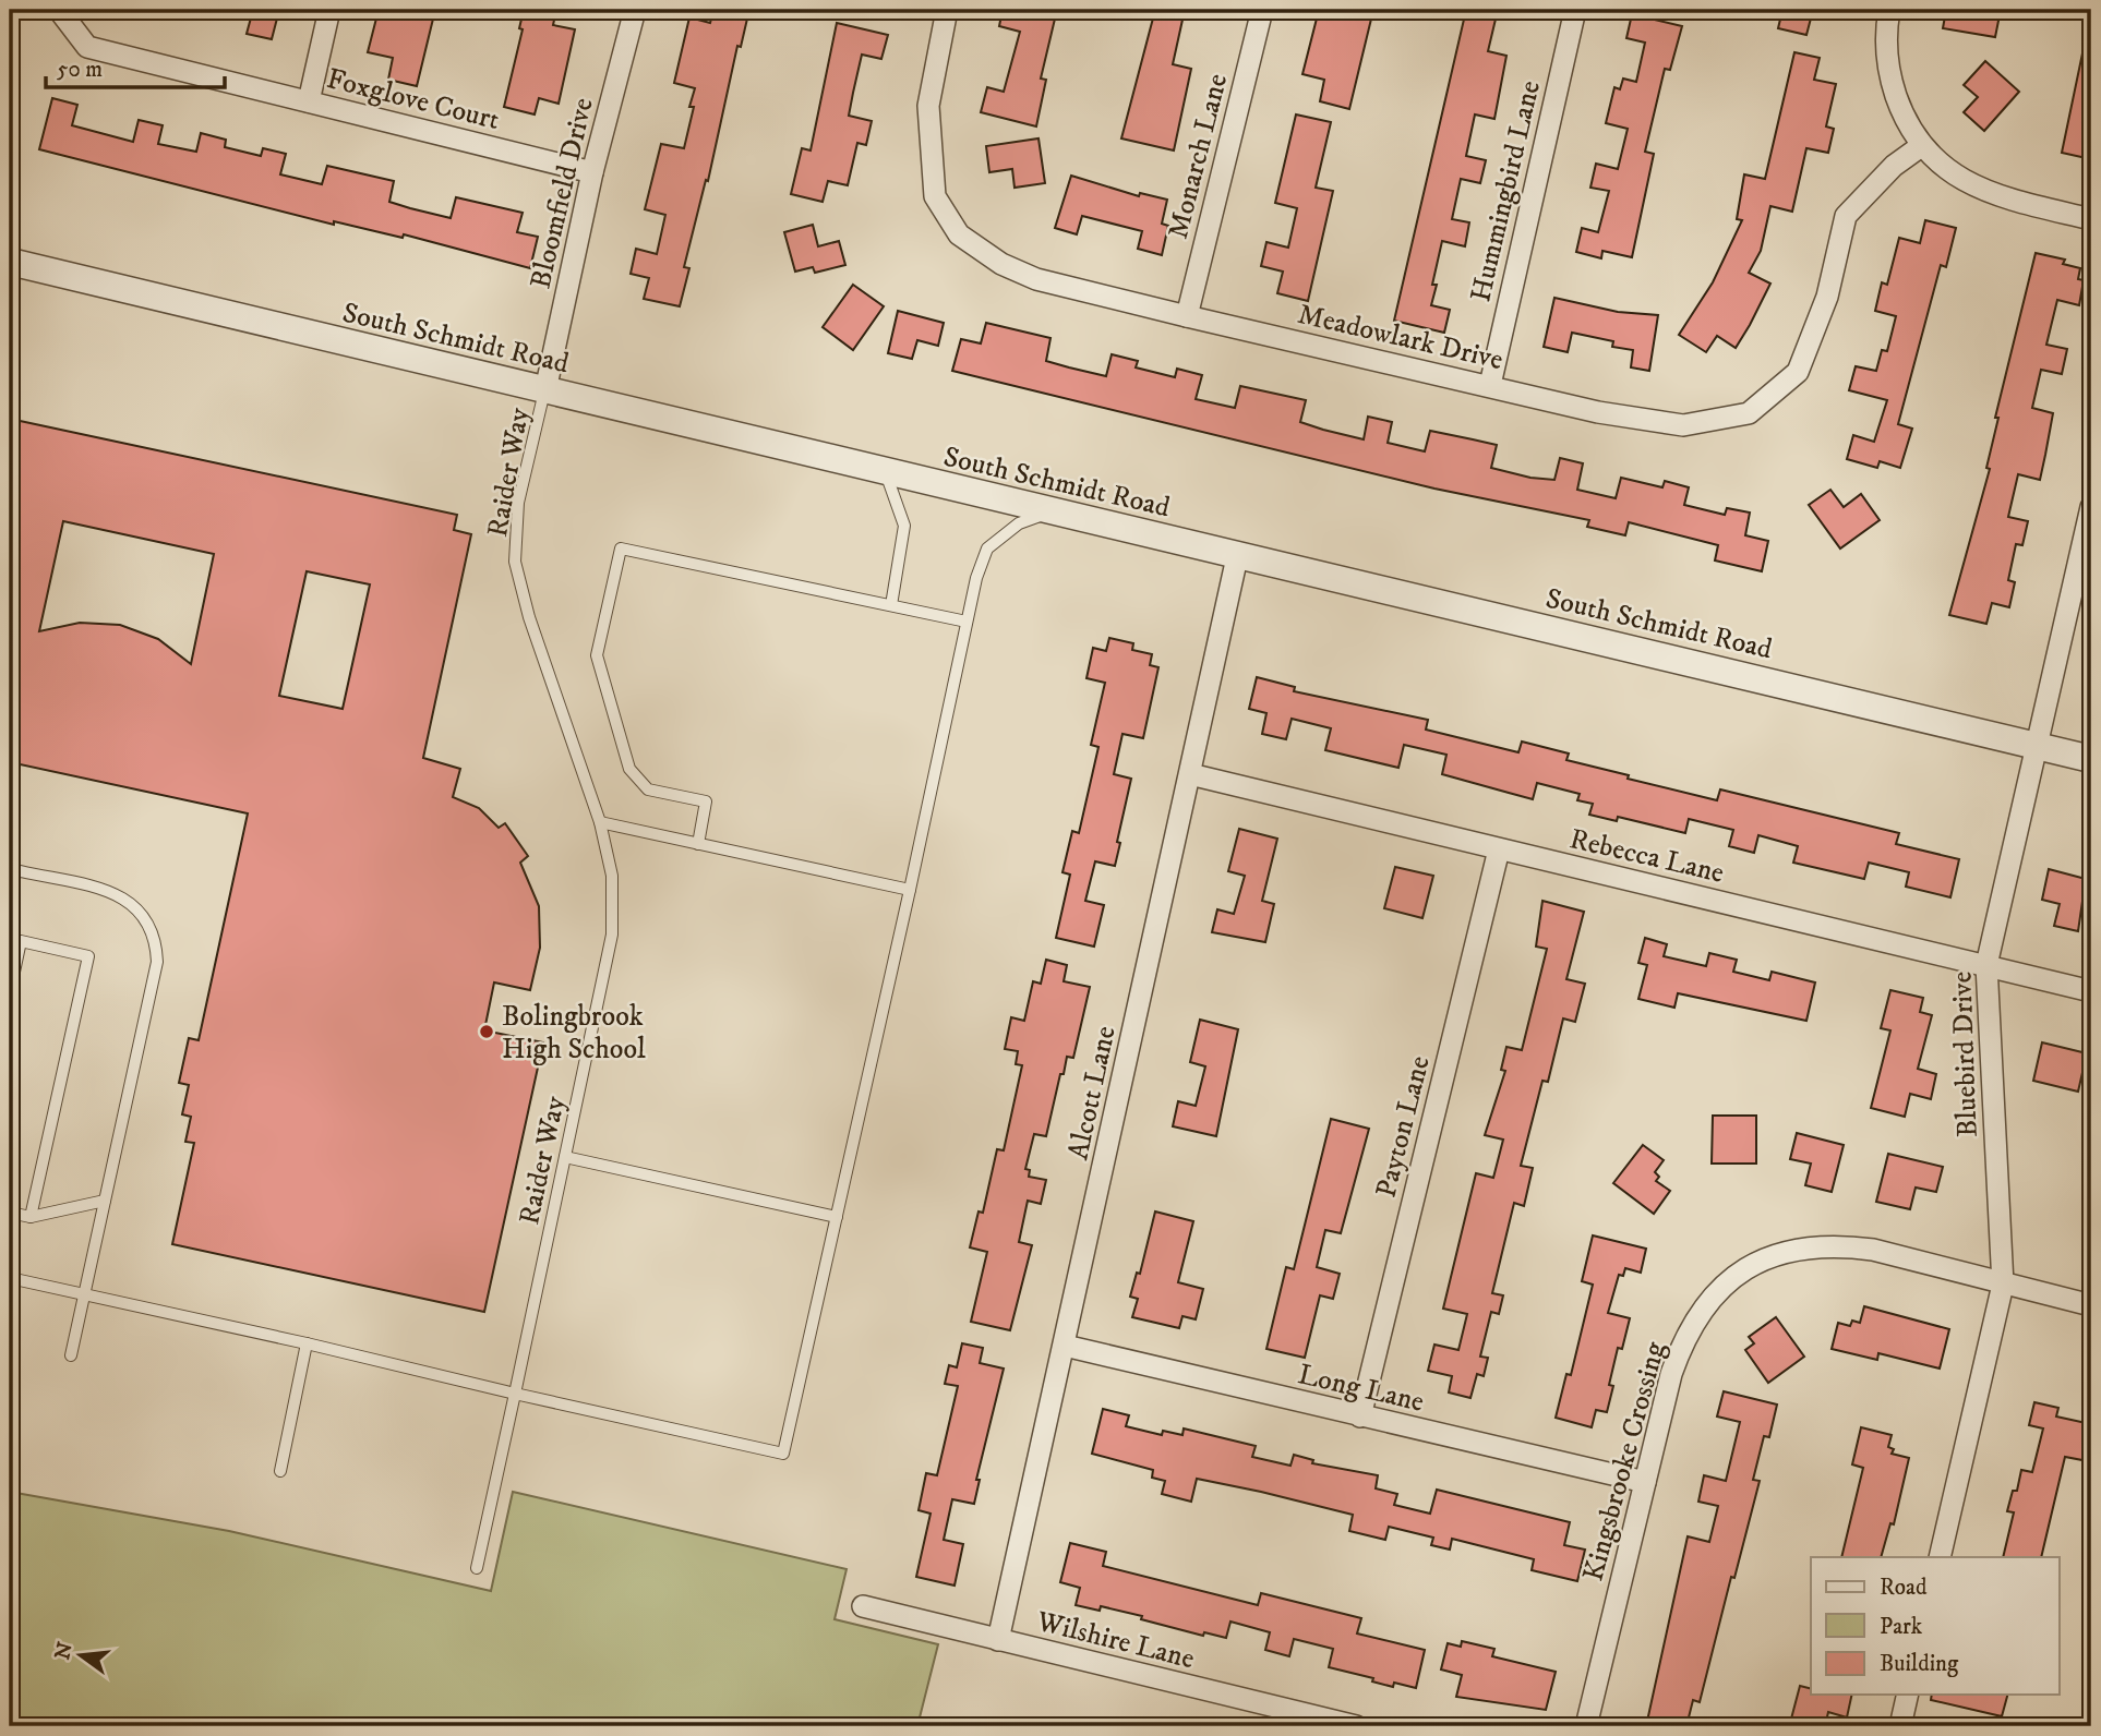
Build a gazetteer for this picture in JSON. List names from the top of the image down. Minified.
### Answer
{"streets":{"street":["Foxglove Court","Monarch Lane","Hummingbird Lane","Bloomfield Drive","Meadowlark Drive","South Schmidt Road","Rebecca Lane","Bluebird Drive","Alcott Lane","Payton Lane","Long Lane","Kingsbrooke Crossing","Wilshire Lane"],"lane":["Raider Way"]},"crossings":[["Foxglove Court","Bloomfield Drive"],["Monarch Lane","Meadowlark Drive"],["Hummingbird Lane","Meadowlark Drive"],["Bloomfield Drive","South Schmidt Road"],["Bloomfield Drive","Raider Way"],["South Schmidt Road","Raider Way"],["South Schmidt Road","Bluebird Drive"],["South Schmidt Road","Alcott Lane"],["Rebecca Lane","Bluebird Drive"],["Rebecca Lane","Alcott Lane"],["Rebecca Lane","Payton Lane"],["Bluebird Drive","Kingsbrooke Crossing"],["Alcott Lane","Long Lane"],["Alcott Lane","Wilshire Lane"],["Payton Lane","Long Lane"],["Long Lane","Kingsbrooke Crossing"]],"places":["Bolingbrook High School"],"legend":["Road","Park","Building"],"scale_bar":"50 m","north":"left"}
